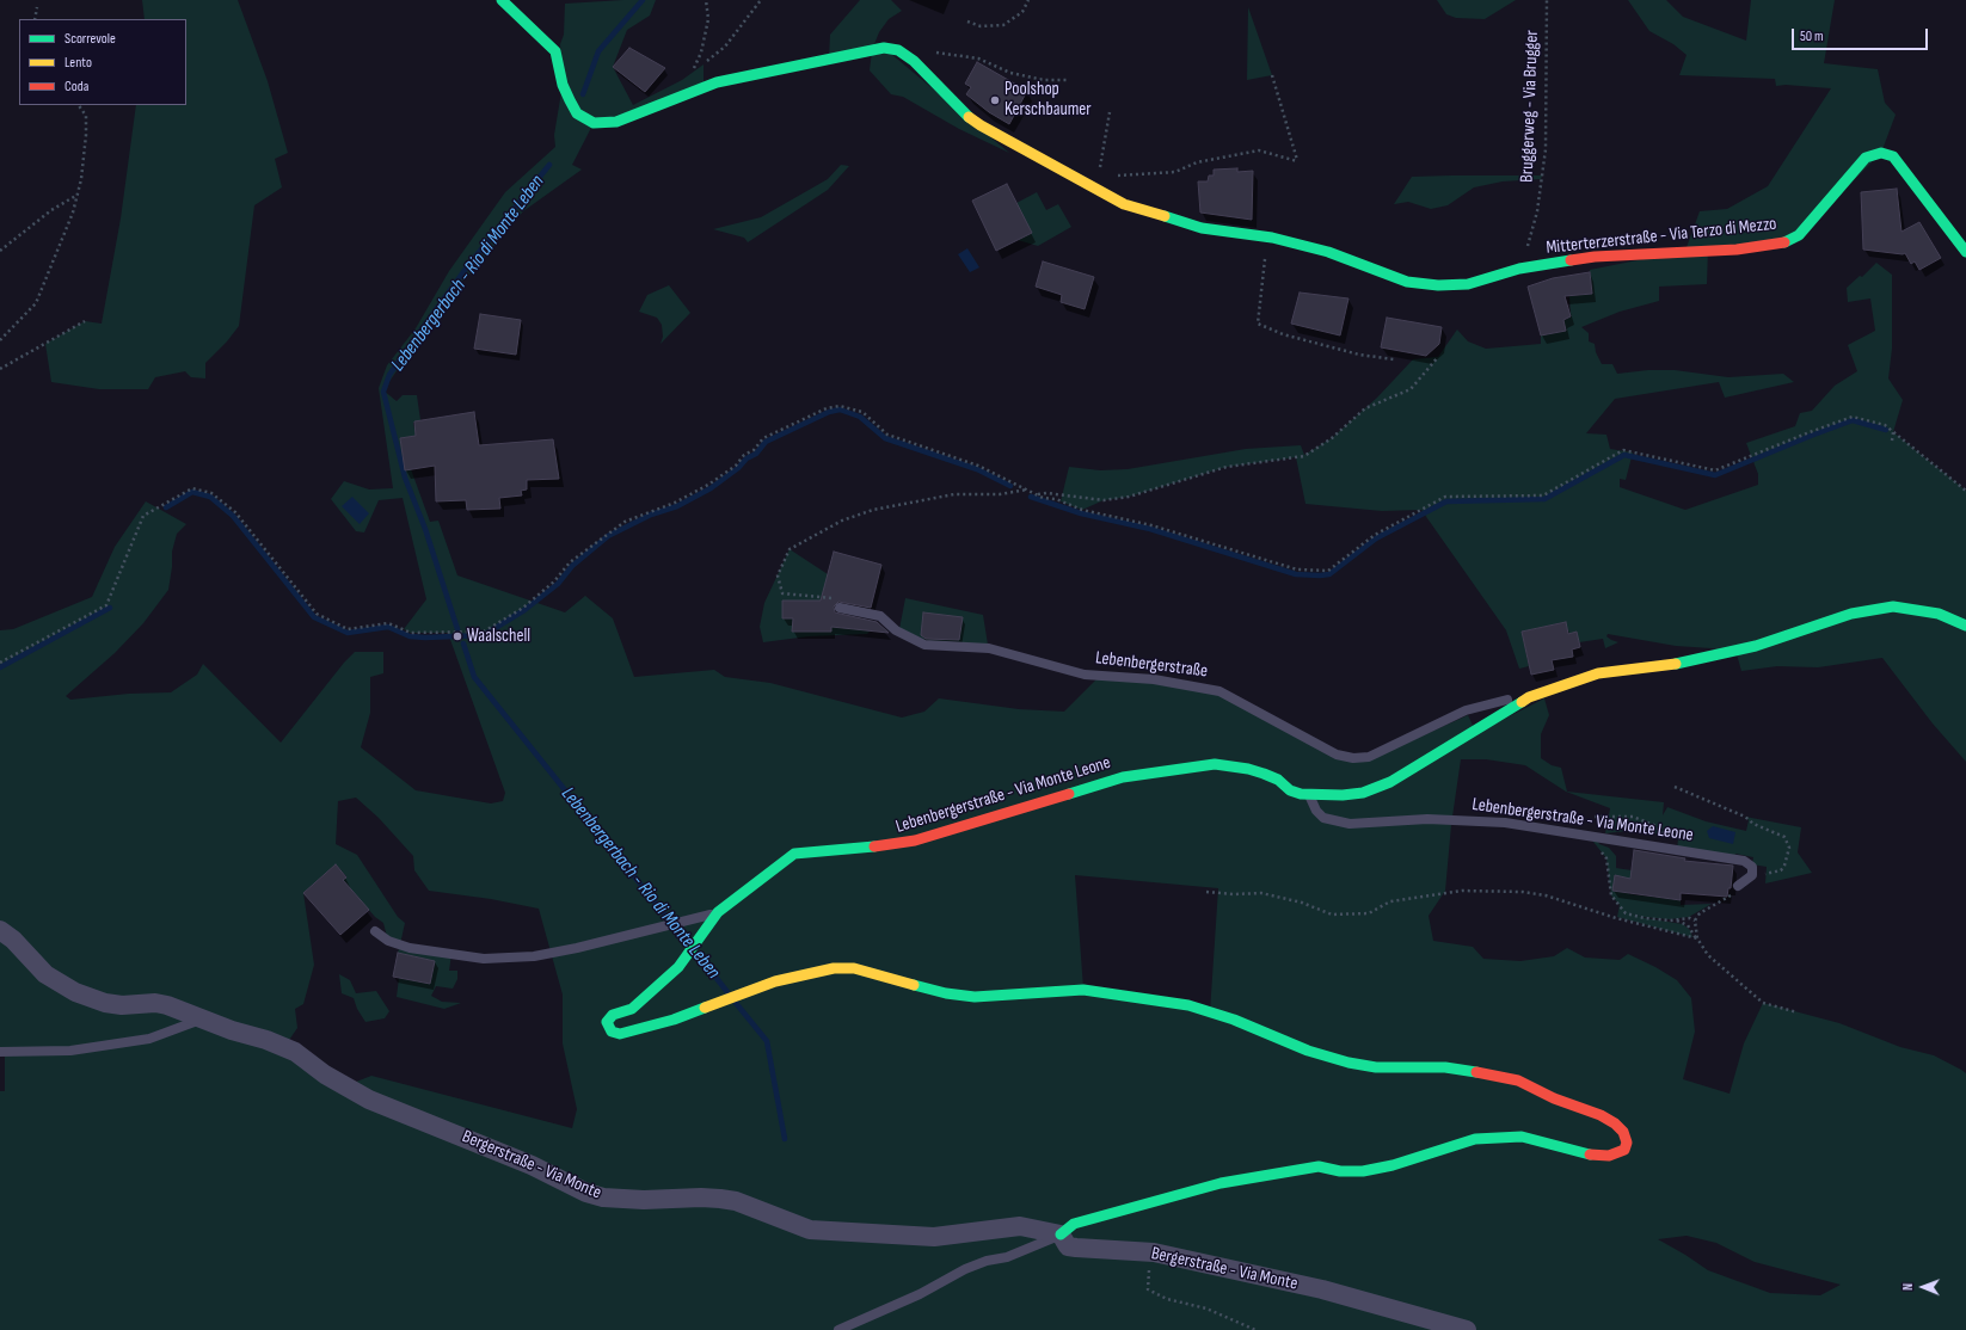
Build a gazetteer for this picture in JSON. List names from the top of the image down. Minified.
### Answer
{"streets":{"street":["Mitterterzerstraße - Via Terzo di Mezzo","Lebenbergerstraße - Via Monte Leone","Bergerstraße - Via Monte"],"lane":["Lebenbergerstraße"],"path":["Bruggerweg - Via Brugger"]},"crossings":[["Bruggerweg - Via Brugger","Mitterterzerstraße - Via Terzo di Mezzo"],["Lebenbergerstraße","Lebenbergerstraße - Via Monte Leone"],["Lebenbergerstraße - Via Monte Leone","Bergerstraße - Via Monte"]],"water":["Lebenbergerbach - Rio di Monte Leben"],"places":["Poolshop Kerschbaumer","Waalschell"],"legend":["Scorrevole","Lento","Coda"],"scale_bar":"50 m","north":"left"}
